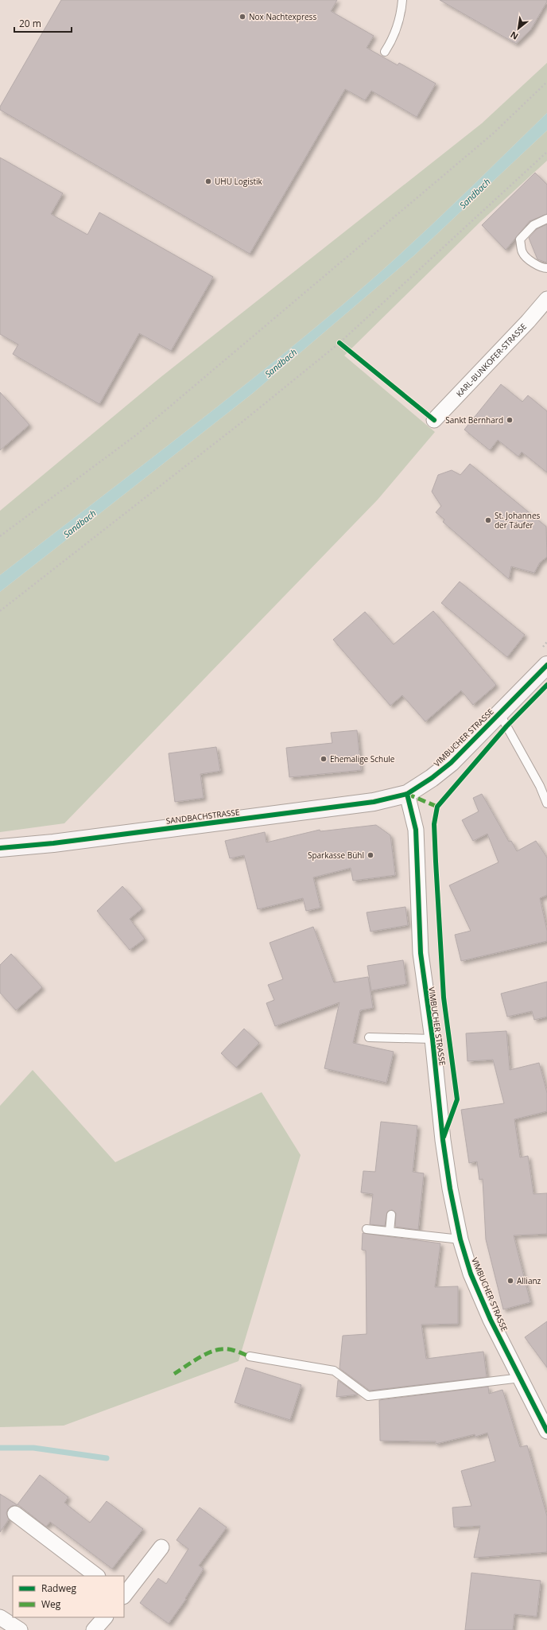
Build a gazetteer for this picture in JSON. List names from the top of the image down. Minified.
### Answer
{"streets":{"street":["KARL-BUNKOFER-STRASSE","VIMBUCHER STRASSE","SANDBACHSTRASSE"]},"crossings":[["VIMBUCHER STRASSE","SANDBACHSTRASSE"]],"water":["Sandbach"],"places":["Nox Nachtexpress","UHU Logistik","Sankt Bernhard","St. Johannes der Täufer","Ehemalige Schule","Sparkasse Bühl","Allianz"],"legend":["Radweg","Weg"],"scale_bar":"20 m","north":"bottom left"}
